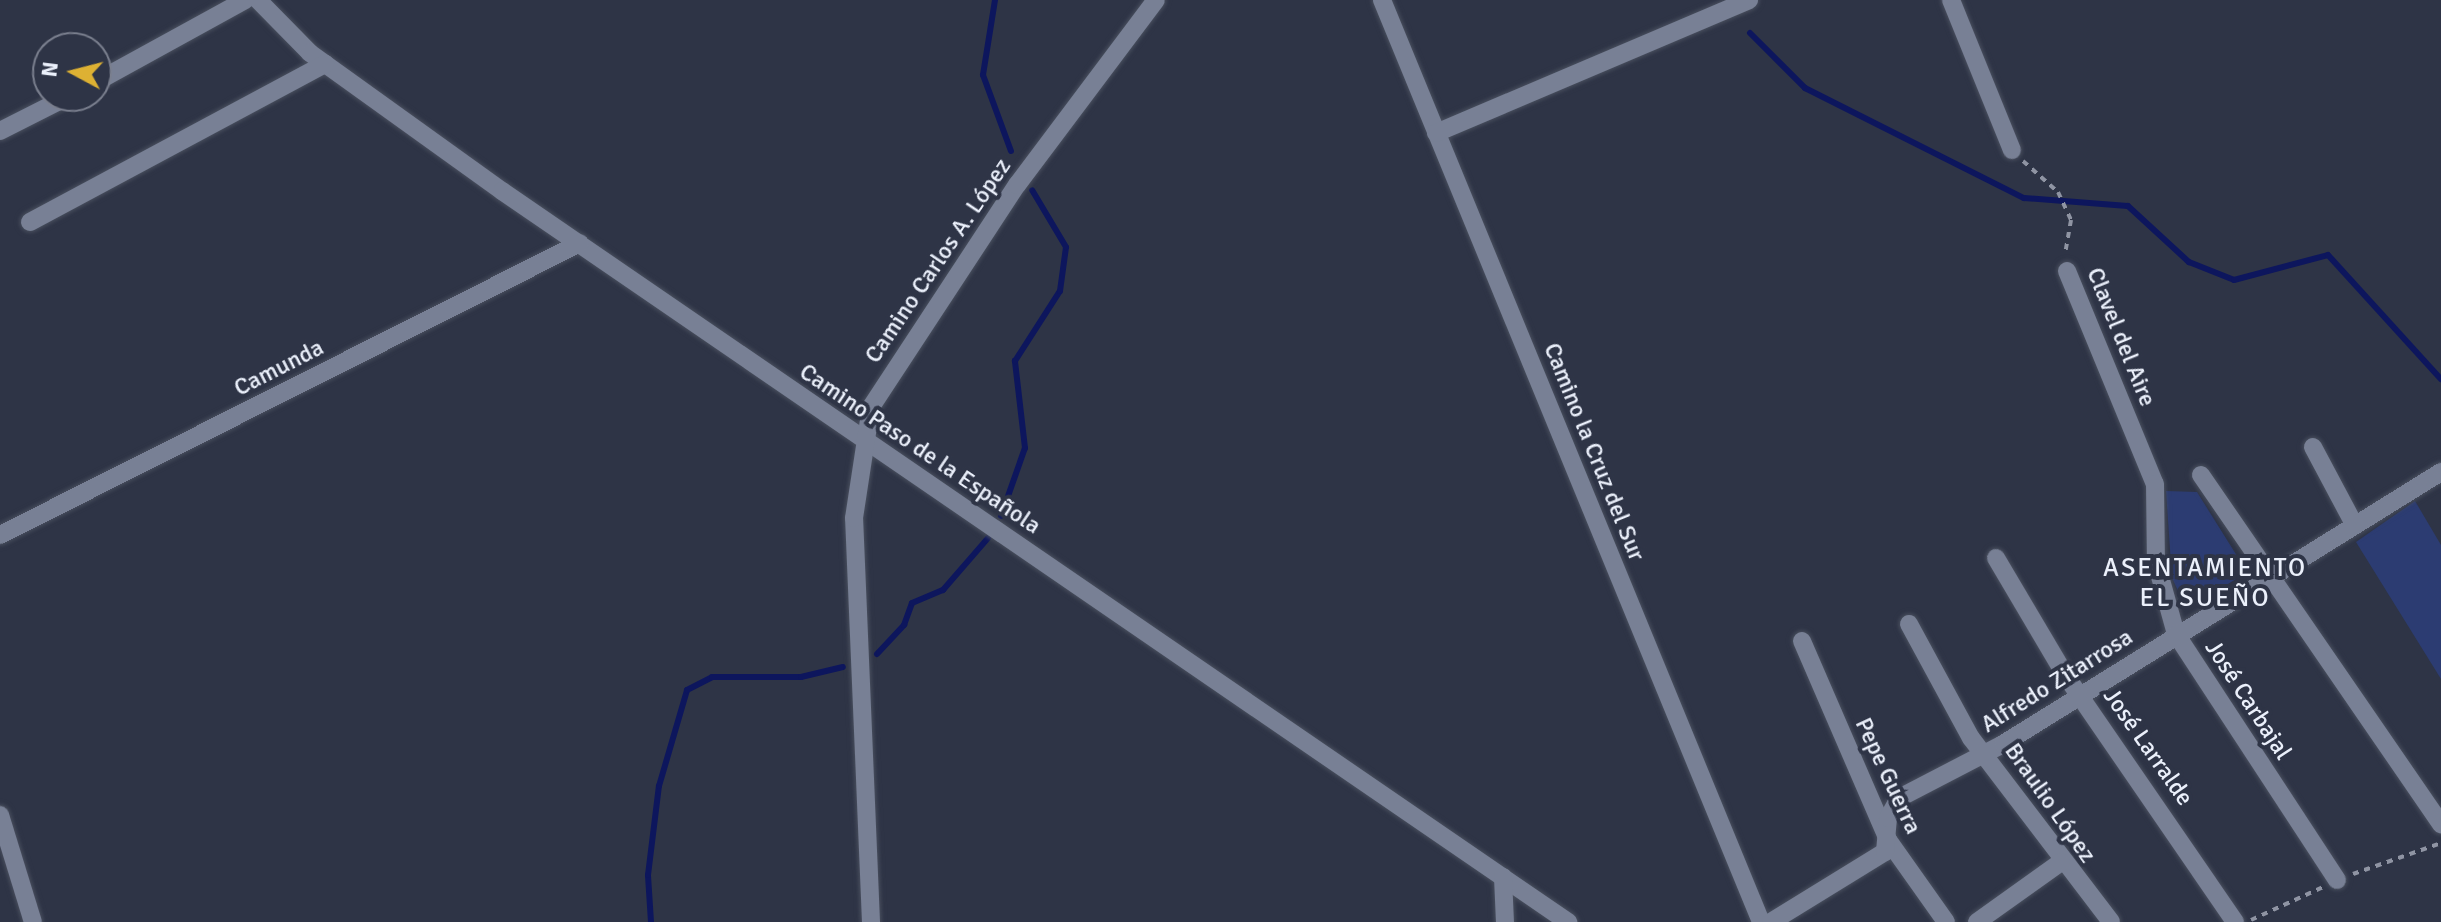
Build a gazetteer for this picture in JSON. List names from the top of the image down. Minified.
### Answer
{"streets":{"street":["Camino Carlos A. López","Clavel del Aire","Camunda","Camino Paso de la Española","Camino la Cruz del Sur","Alfredo Zitarrosa","José Carbajal","José Larralde","Pepe Guerra","Braulio López"]},"crossings":[["Camino Carlos A. López","Camino Paso de la Española"],["Clavel del Aire","José Carbajal"],["Camunda","Camino Paso de la Española"],["Alfredo Zitarrosa","José Carbajal"],["Alfredo Zitarrosa","José Larralde"],["Alfredo Zitarrosa","Pepe Guerra"],["Alfredo Zitarrosa","Braulio López"]],"districts":["ASENTAMIENTO EL SUEÑO"],"north":"left"}
